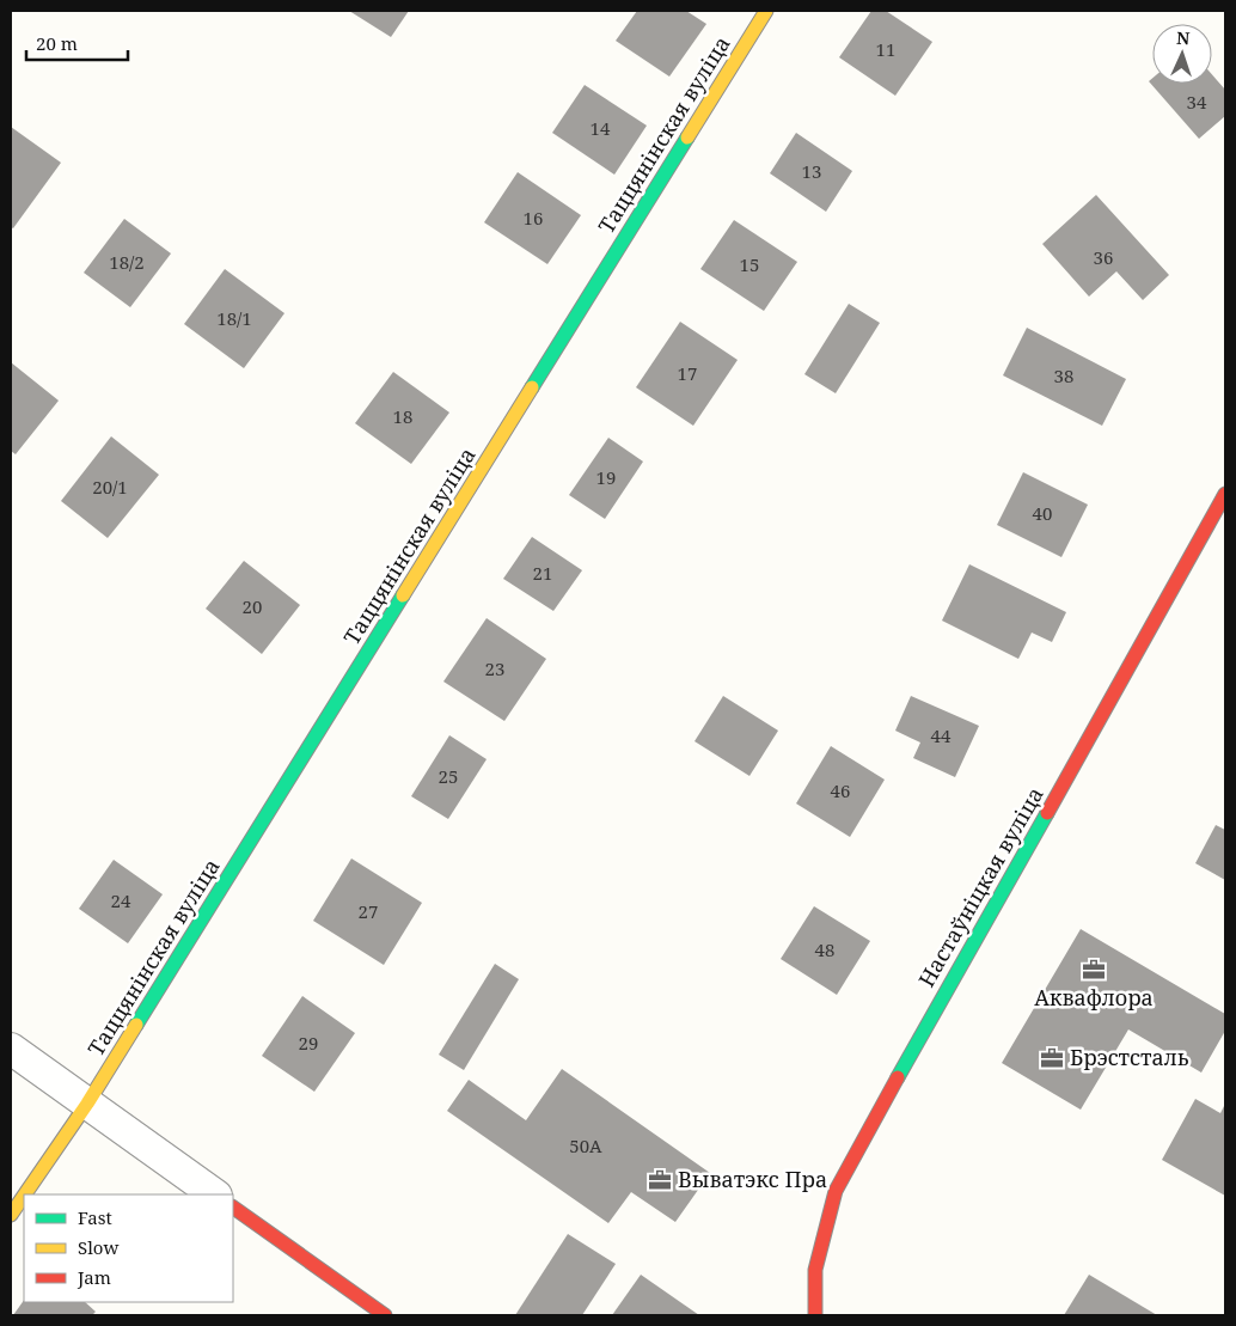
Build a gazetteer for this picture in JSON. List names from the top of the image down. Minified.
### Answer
{"streets":{"street":["Таццянінская вуліца","Настаўніцкая вуліца"]},"places":{"office":["Аквафлора","Брэстсталь","Выватэкс Пра"]},"house_numbers":["11","34","14","13","16","36","18/2","15","18/1","17","38","18","19","20/1","40","21","20","23","44","25","46","24","27","48","29","50А"],"legend":["Fast","Slow","Jam"],"scale_bar":"20 m","north":"top"}
